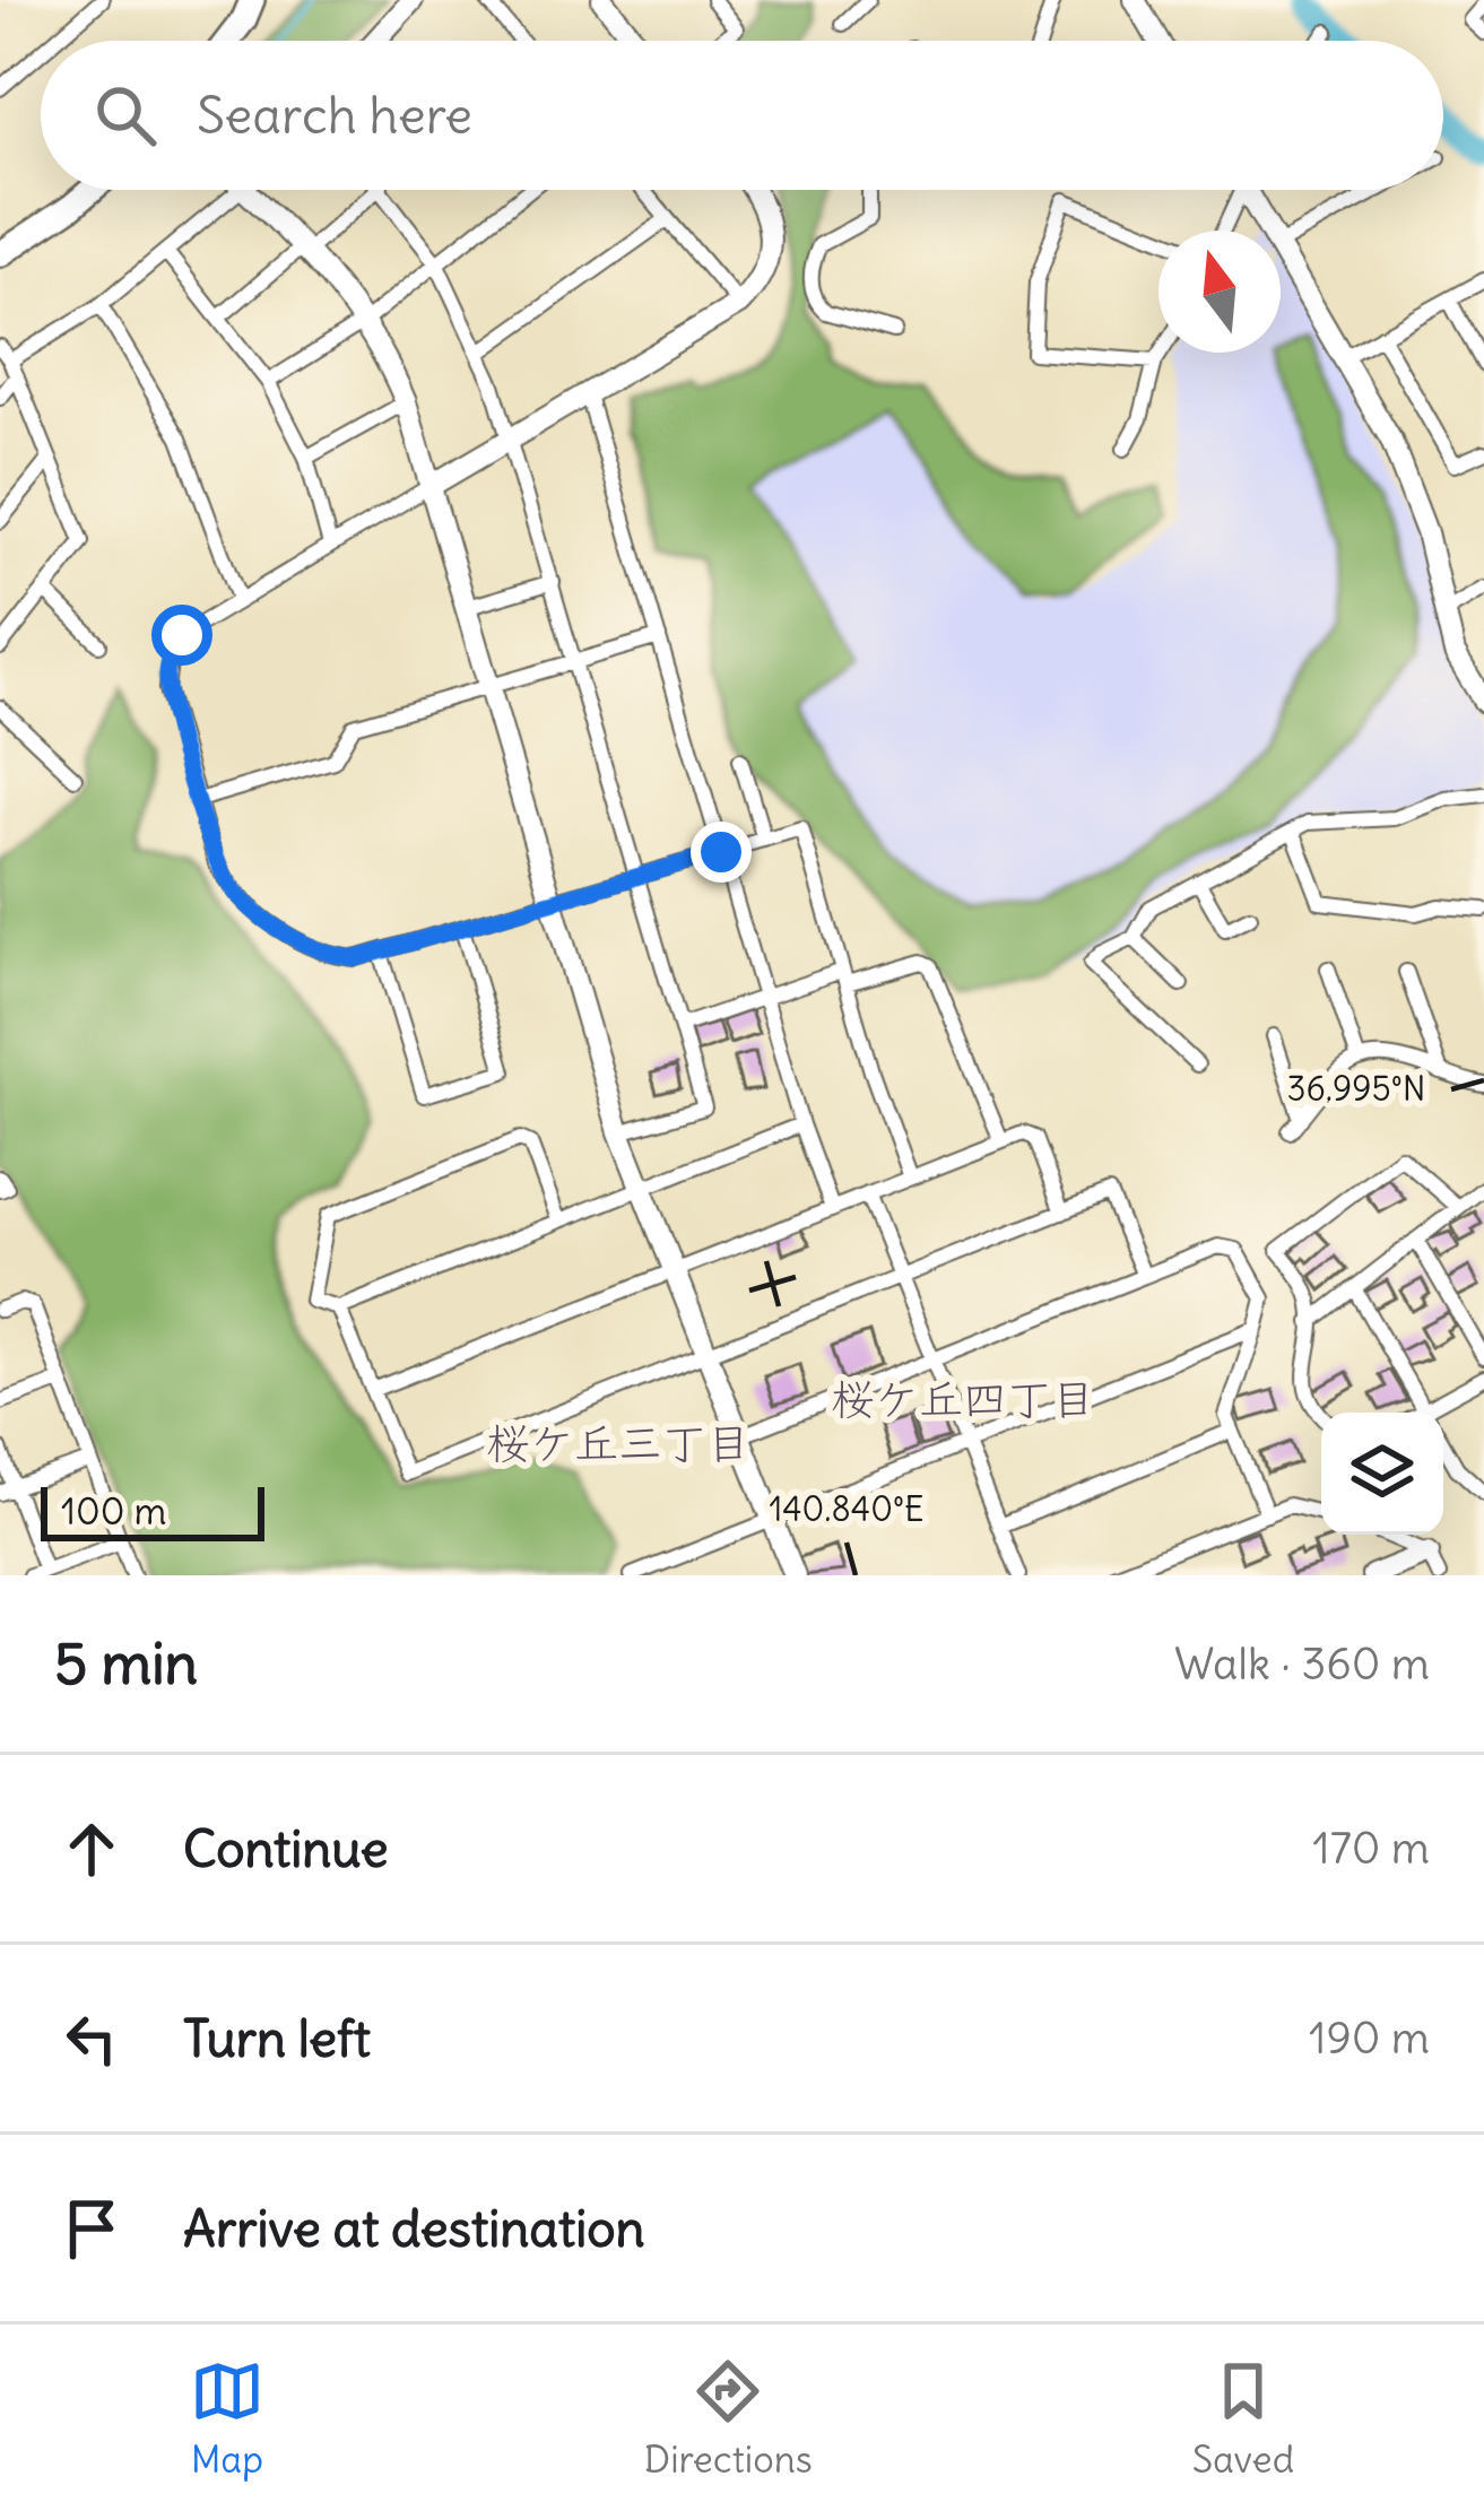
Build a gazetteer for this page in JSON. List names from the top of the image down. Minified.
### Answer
{"districts":["桜ケ丘四丁目","桜ケ丘三丁目"],"scale_bar":"100 m","north":"top","page":{"search":"Search here","scale":"100 m","heading":["5 min","Walk · 360 m"],"list":[["Continue","170 m"],["Turn left","190 m"],"Arrive at destination"],"nav":["Map","Directions","Saved"]},"coordinates":["36.995°N","140.840°E"]}
